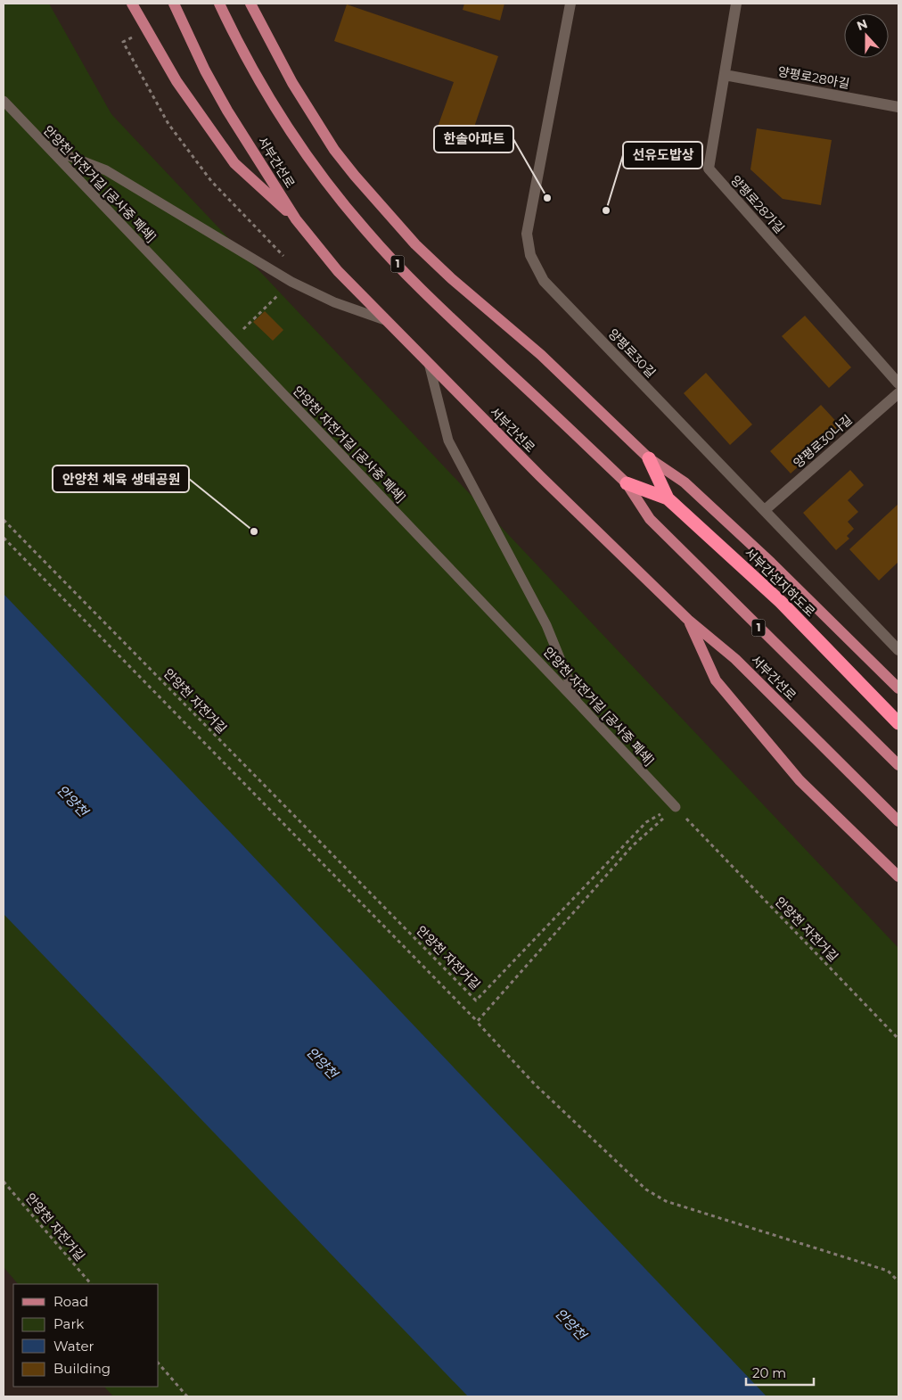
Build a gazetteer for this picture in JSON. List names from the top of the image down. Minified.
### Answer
{"streets":{"highway":["서부간선지하도로"],"main road":["서부간선로","1"],"street":["양평로28아길","양평로28가길","양평로30길","양평로30나길"],"lane":["안양천 자전거길 [공사중 폐쇄]"],"path":["안양천 자전거길"]},"crossings":[["양평로28아길","양평로28가길"],["서부간선로","서부간선지하도로"],["안양천 자전거길 [공사중 폐쇄]","안양천 자전거길"],["양평로30길","양평로30나길"]],"water":["안양천"],"places":["한솔아파트","선유도밥상","안양천 체육 생태공원"],"legend":["Road","Park","Water","Building"],"scale_bar":"20 m","north":"top"}
